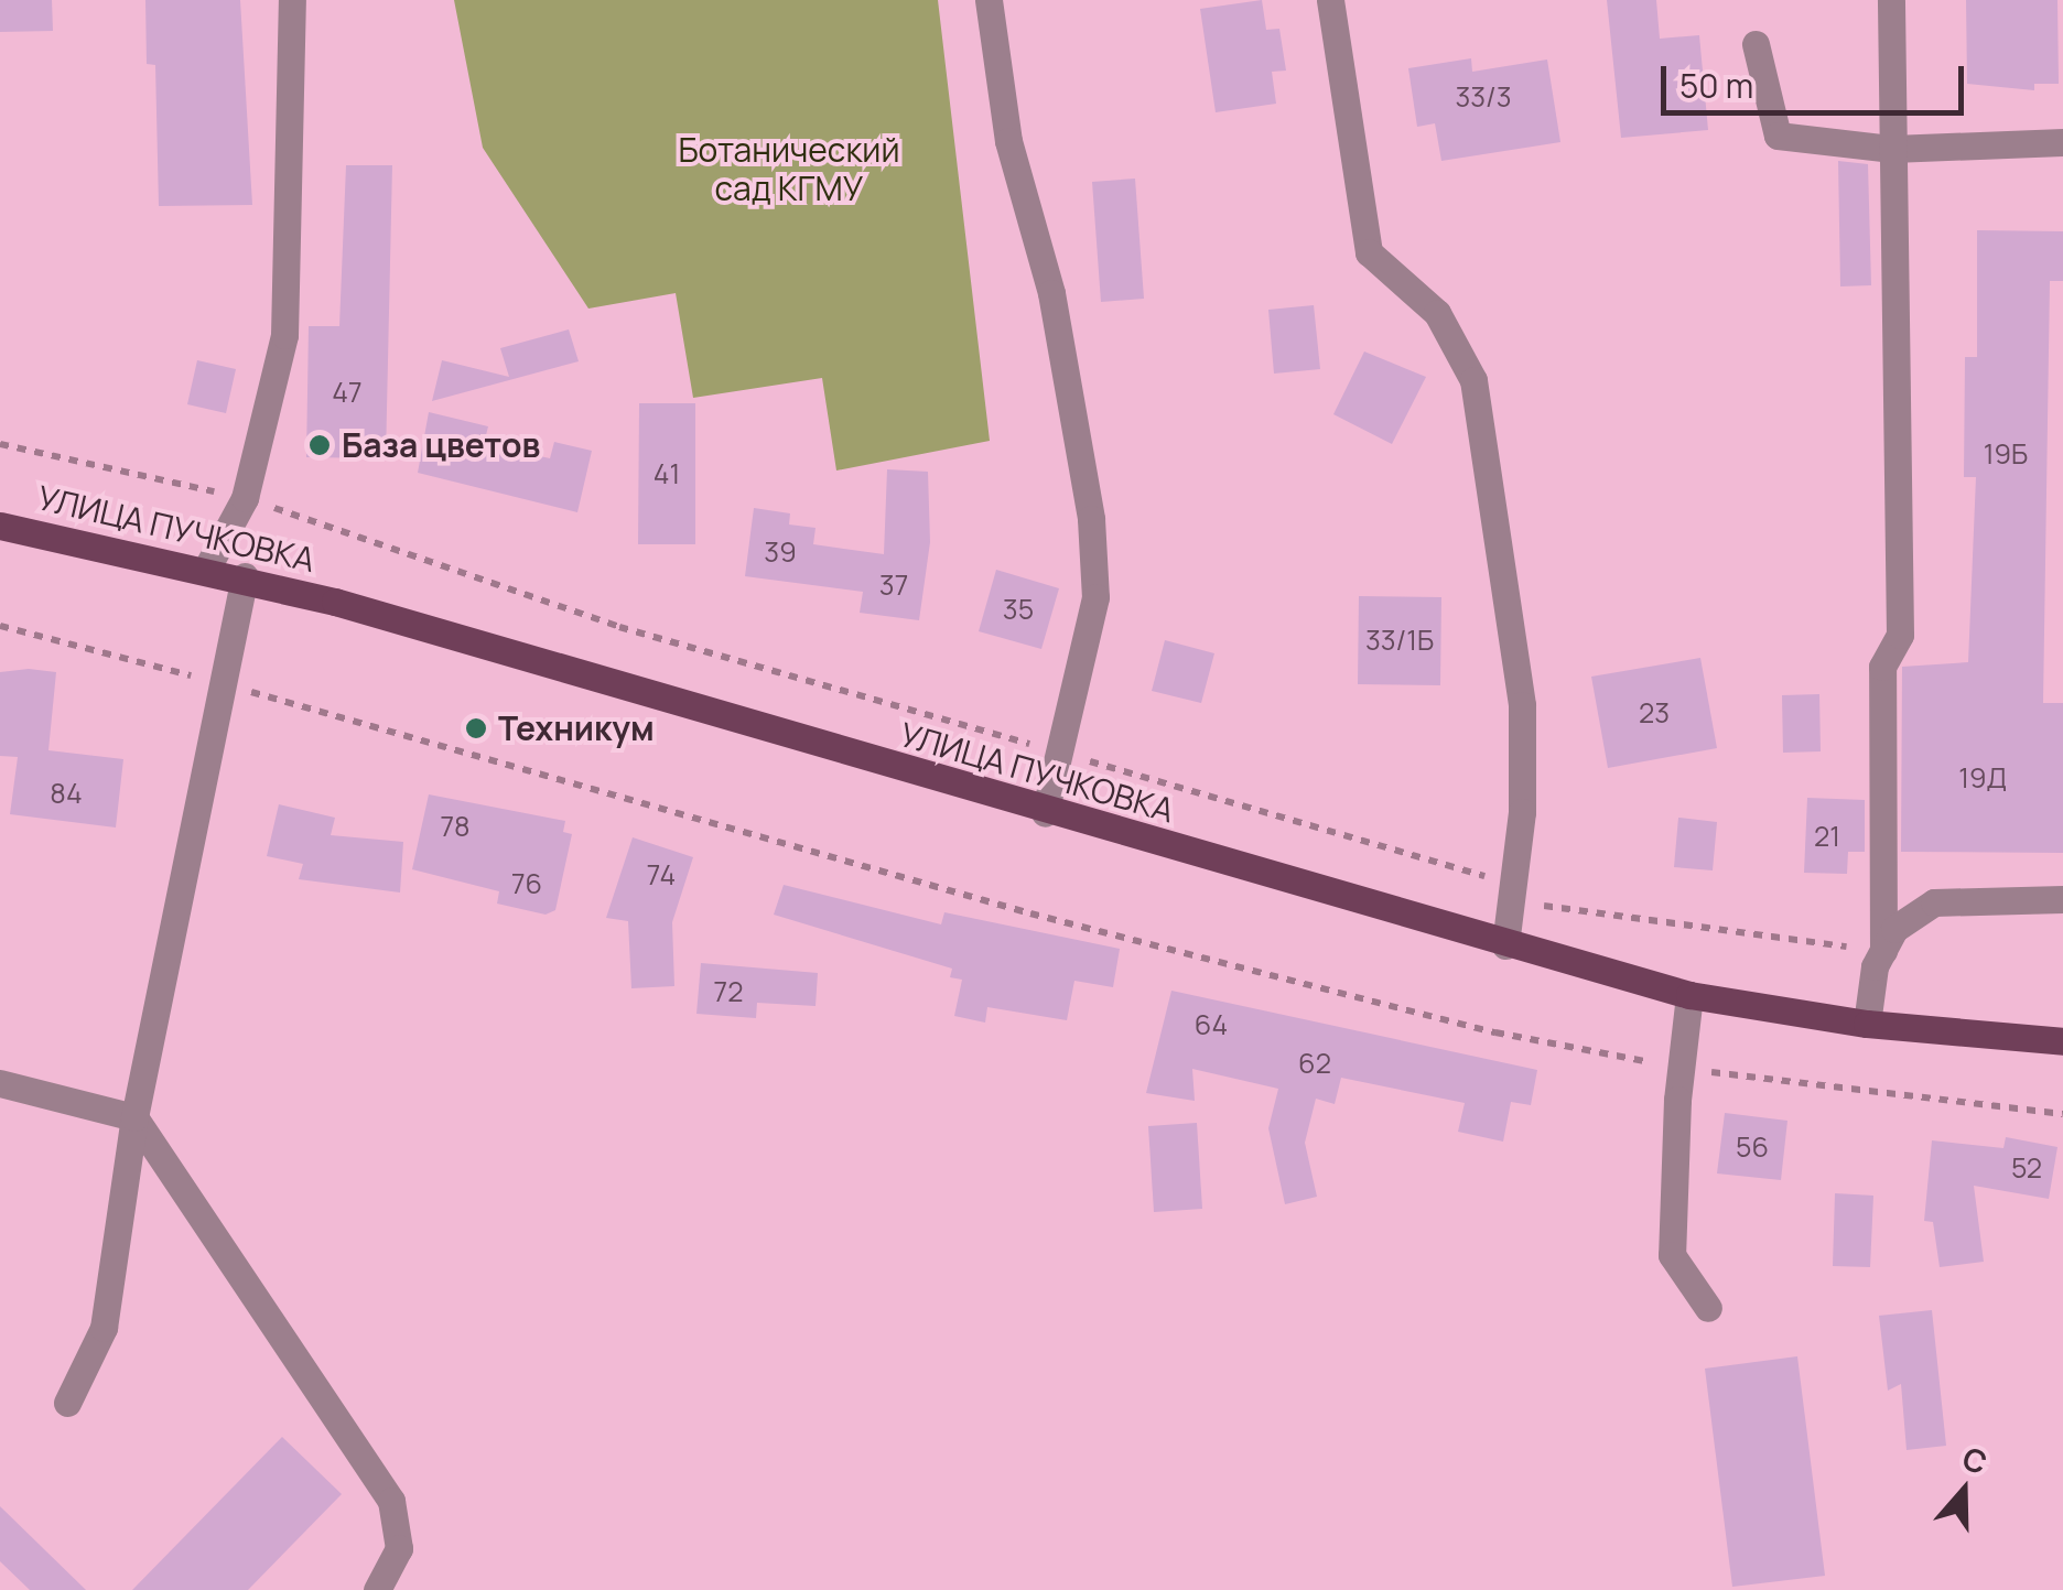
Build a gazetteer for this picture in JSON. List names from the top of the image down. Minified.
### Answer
{"streets":{"main road":["УЛИЦА ПУЧКОВКА"]},"parks":["Ботанический сад КГМУ"],"places":["База цветов","Техникум"],"house_numbers":["33/3","47","19Б","41","39","37","35","33/1Б","23","19Д","84","78","21","74","76","72","64","62","56","52"],"scale_bar":"50 m","north":"top"}
